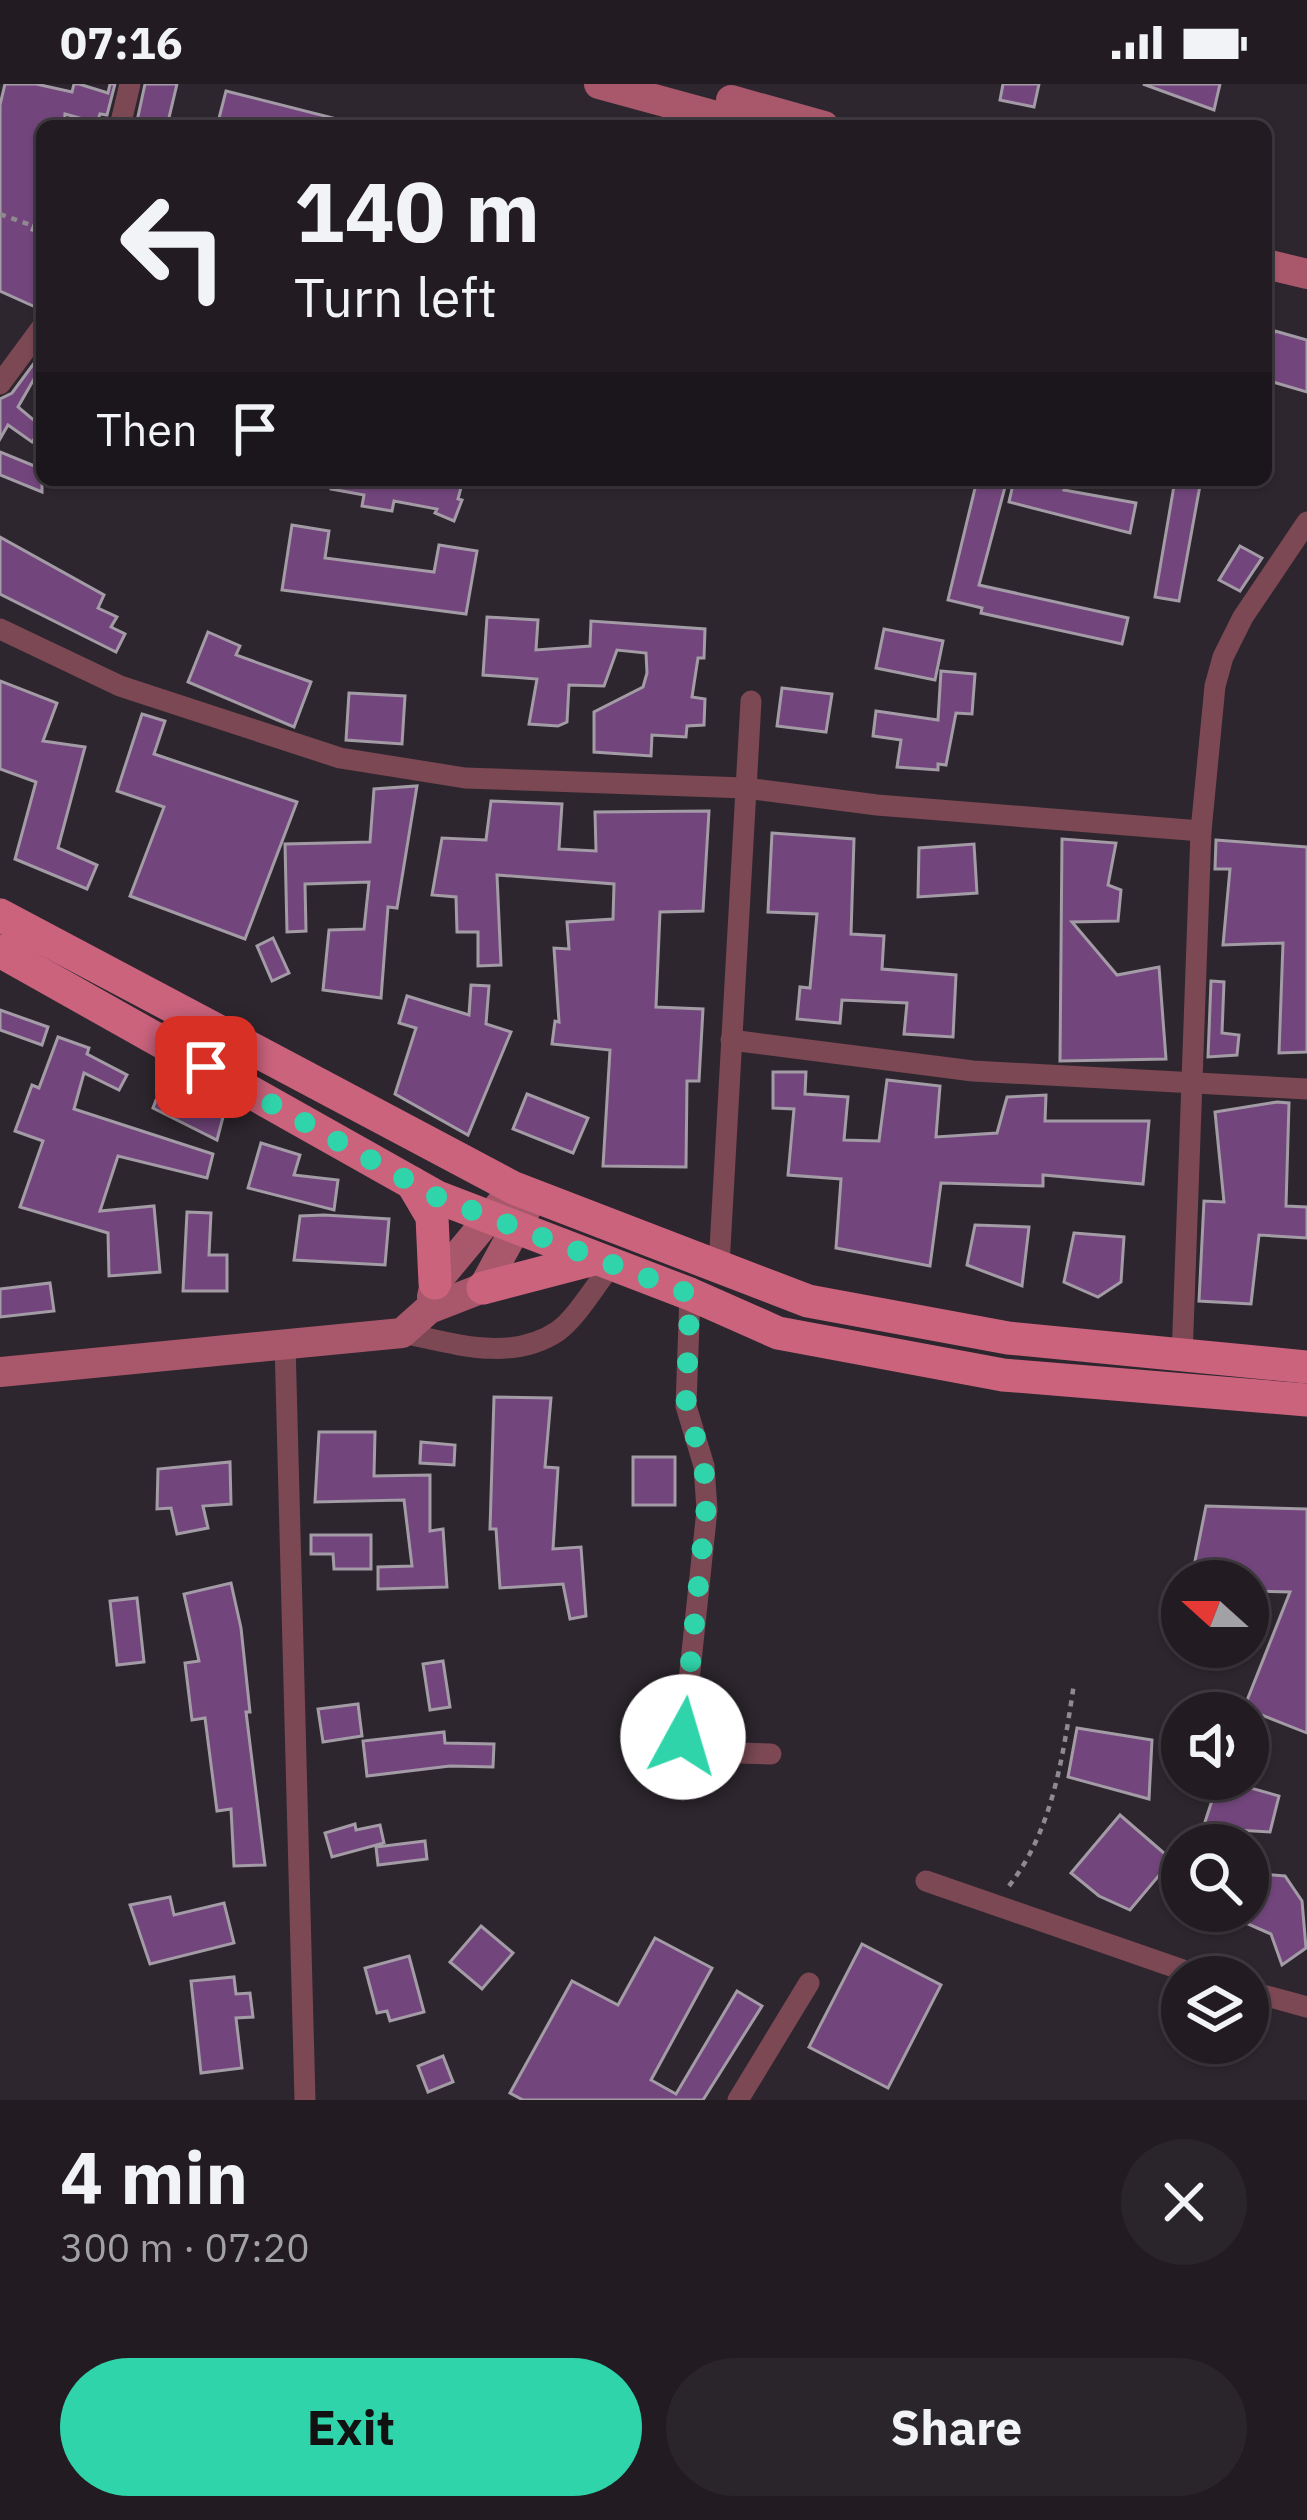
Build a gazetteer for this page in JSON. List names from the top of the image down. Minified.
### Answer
{"north":"left","page":{"status":"07:16","turn":["140 m","Turn left"],"then":"Then","heading":["4 min","300 m · 07:20"],"buttons":["Exit","Share"]}}
